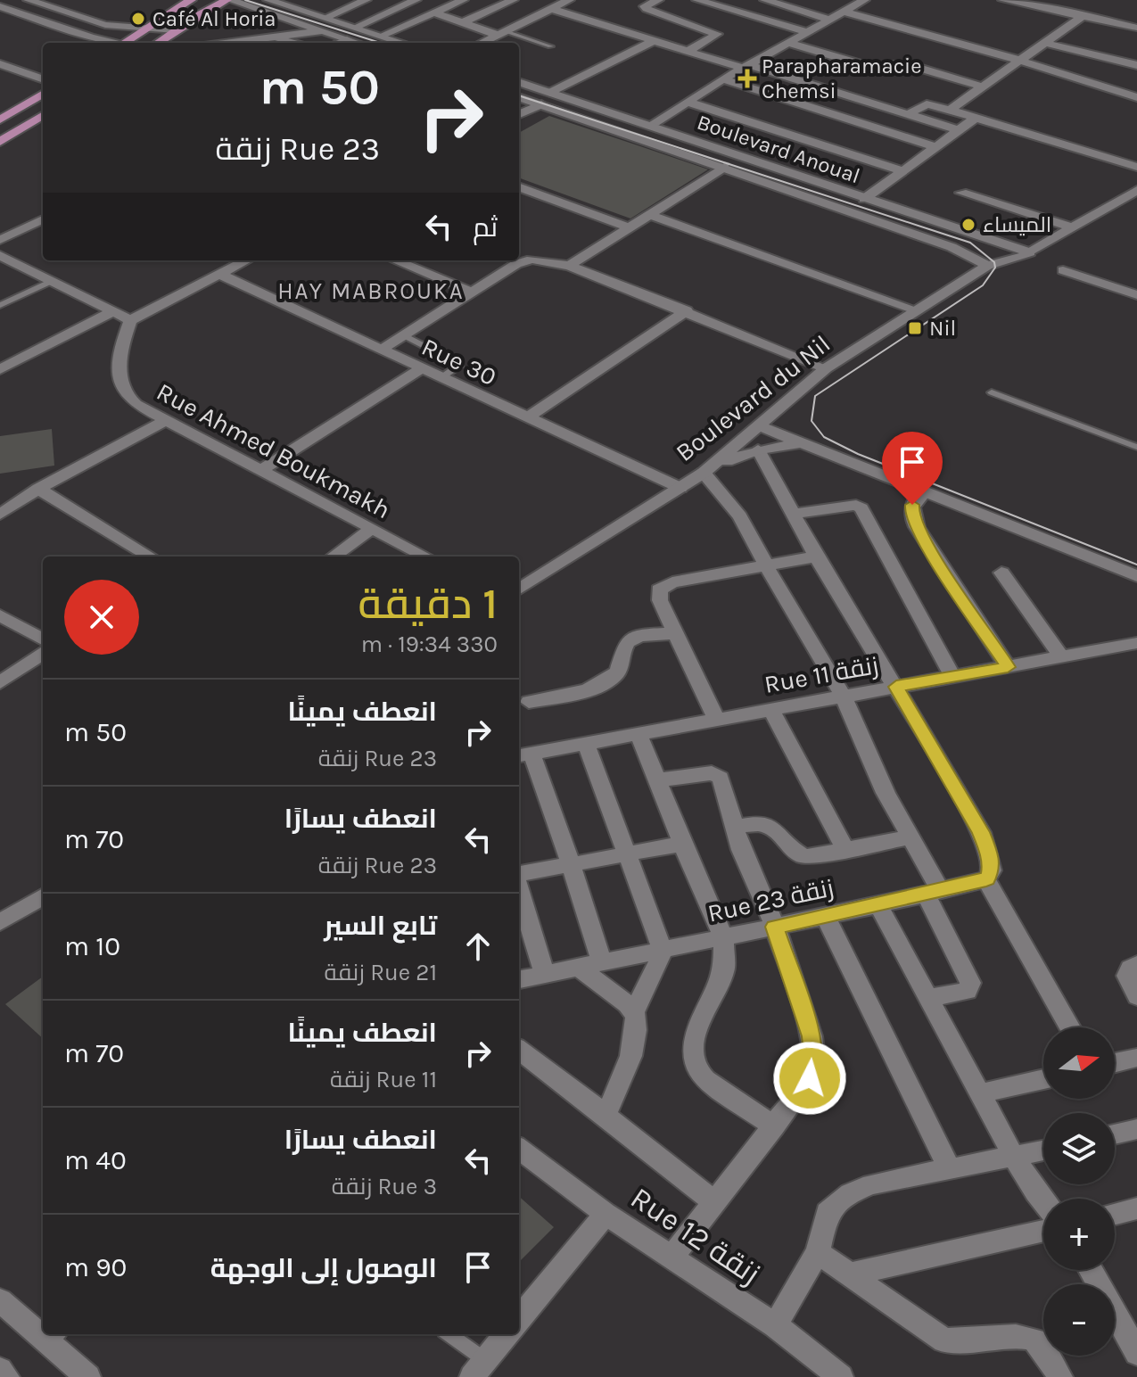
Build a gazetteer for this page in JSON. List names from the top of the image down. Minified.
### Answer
{"streets":{"street":["Boulevard Anoual","Rue 30","Boulevard du Nil","Rue Ahmed Boukmakh","Rue 11 زنقة","Rue 23 زنقة","Rue 12 زنقة"]},"crossings":[["Boulevard Anoual","Boulevard du Nil"],["Rue 30","Boulevard du Nil"]],"districts":["HAY MABROUKA"],"places":{"other":["Café Al Horia","الميساء"],"health":["Parapharamacie Chemsi"],"transit":["Nil"]},"north":"right","page":{"turn":["50 m","Rue 23 زنقة"],"then":"ثم","heading":["1 دقيقة","330 m · 19:34"],"list":[{"name":"انعطف يمينًا","note":"Rue 23 زنقة","value":"50 m"},{"name":"انعطف يسارًا","note":"Rue 23 زنقة","value":"70 m"},{"name":"تابع السير","note":"Rue 21 زنقة","value":"10 m"},{"name":"انعطف يمينًا","note":"Rue 11 زنقة","value":"70 m"},{"name":"انعطف يسارًا","note":"Rue 3 زنقة","value":"40 m"},{"name":"الوصول إلى الوجهة","value":"90 m"}],"map_buttons":["+","−"]}}
